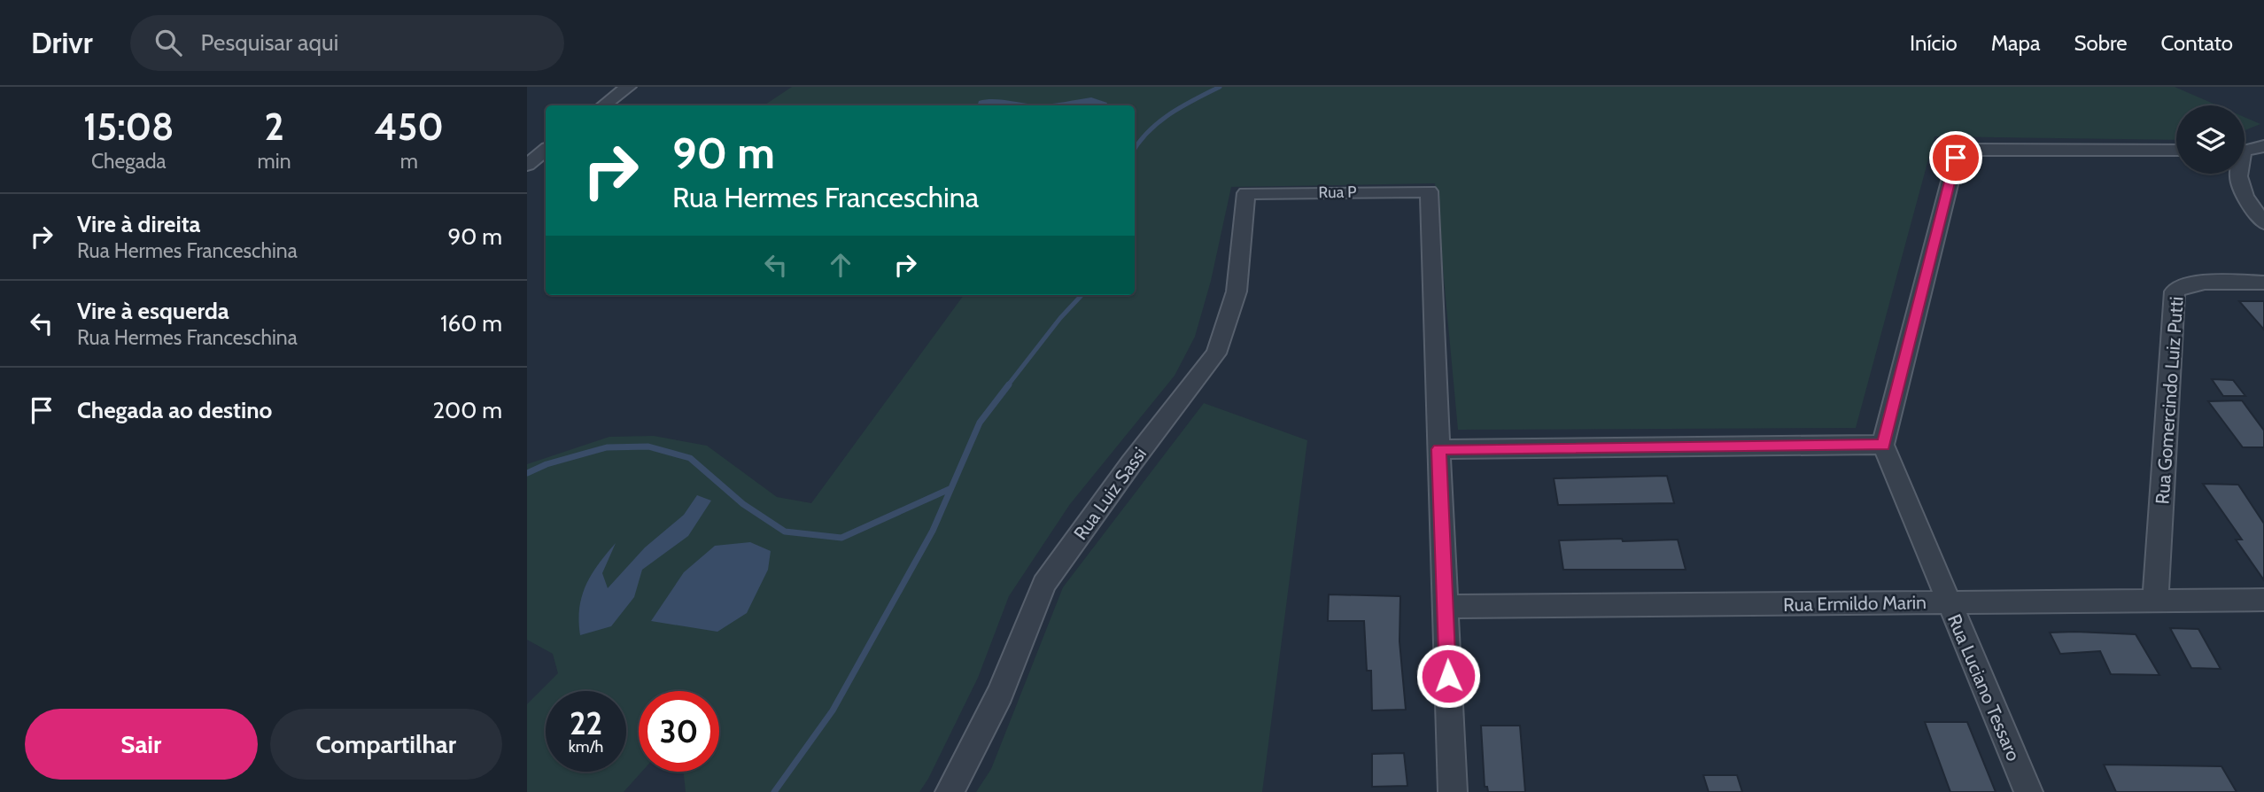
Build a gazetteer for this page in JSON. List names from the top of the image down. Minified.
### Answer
{"streets":{"street":["Rua P","Rua Gomercindo Luiz Putti","Rua Luiz Sassi","Rua Ermildo Marin","Rua Luciano Tessaro"]},"crossings":[["Rua P","Rua Luiz Sassi"],["Rua Gomercindo Luiz Putti","Rua Ermildo Marin"],["Rua Ermildo Marin","Rua Luciano Tessaro"]],"page":{"header":"Drivr","search":"Pesquisar aqui","nav":["Início","Mapa","Sobre","Contato"],"eta":["15:08","Chegada","2","min","450","m"],"turn":["90 m","Rua Hermes Franceschina"],"list":[{"name":"Vire à direita","note":"Rua Hermes Franceschina","value":"90 m"},{"name":"Vire à esquerda","note":"Rua Hermes Franceschina","value":"160 m"},{"name":"Chegada ao destino","value":"200 m"}],"speed":"22 km/h","limit":"30","buttons":["Sair","Compartilhar"]}}
